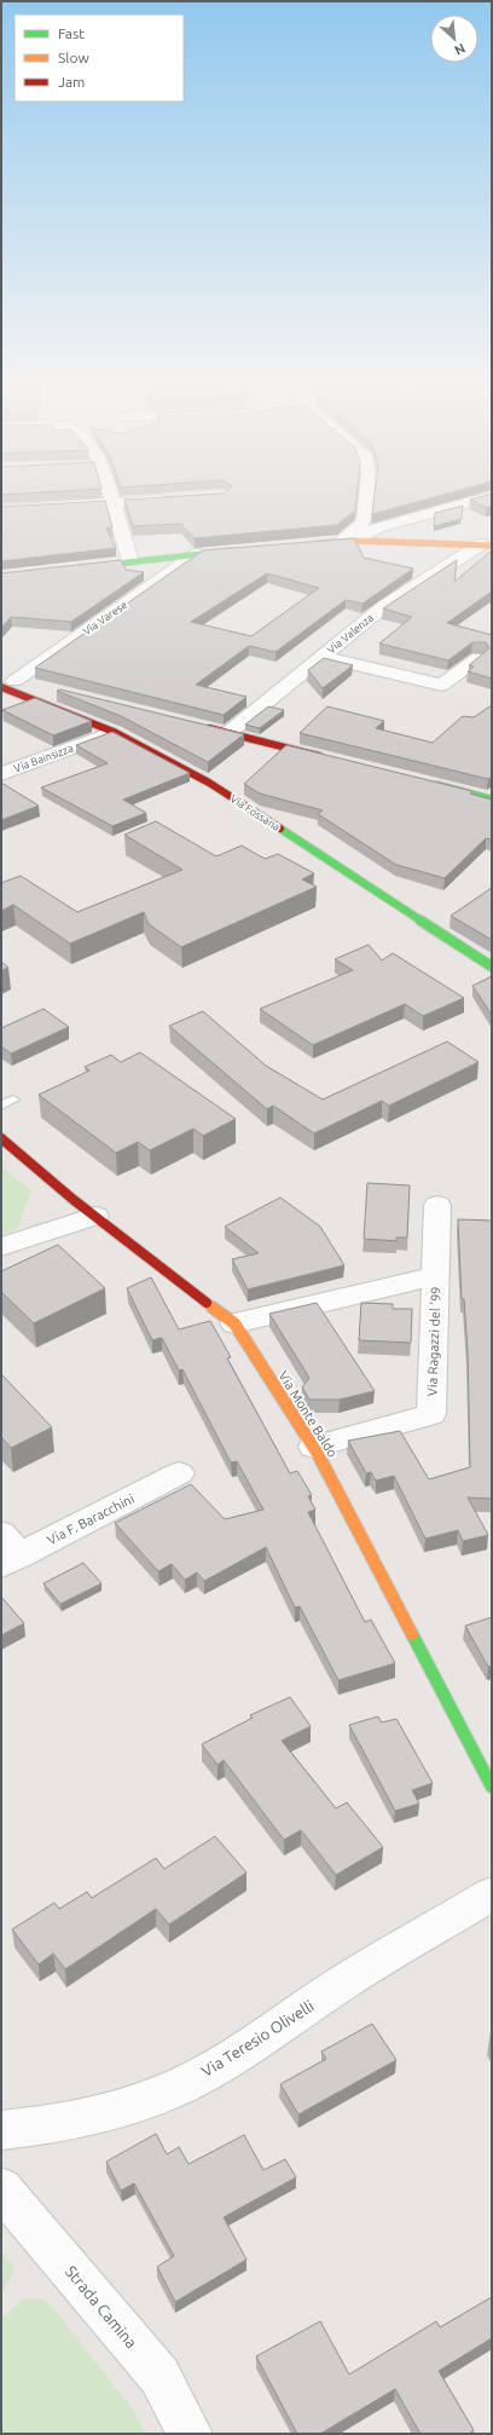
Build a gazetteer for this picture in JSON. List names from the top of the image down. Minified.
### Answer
{"streets":{"street":["Via Varese","Via Valenza","Via Bainsizza","Via Fossana","Via Ragazzi del '99","Via Monte Baldo","Via F. Baracchini","Via Teresio Olivelli","Strada Camina"]},"crossings":[["Via Varese","Via Fossana"],["Via Bainsizza","Via Fossana"],["Via Ragazzi del '99","Via Monte Baldo"]],"legend":["Fast","Slow","Jam"],"north":"bottom right"}
